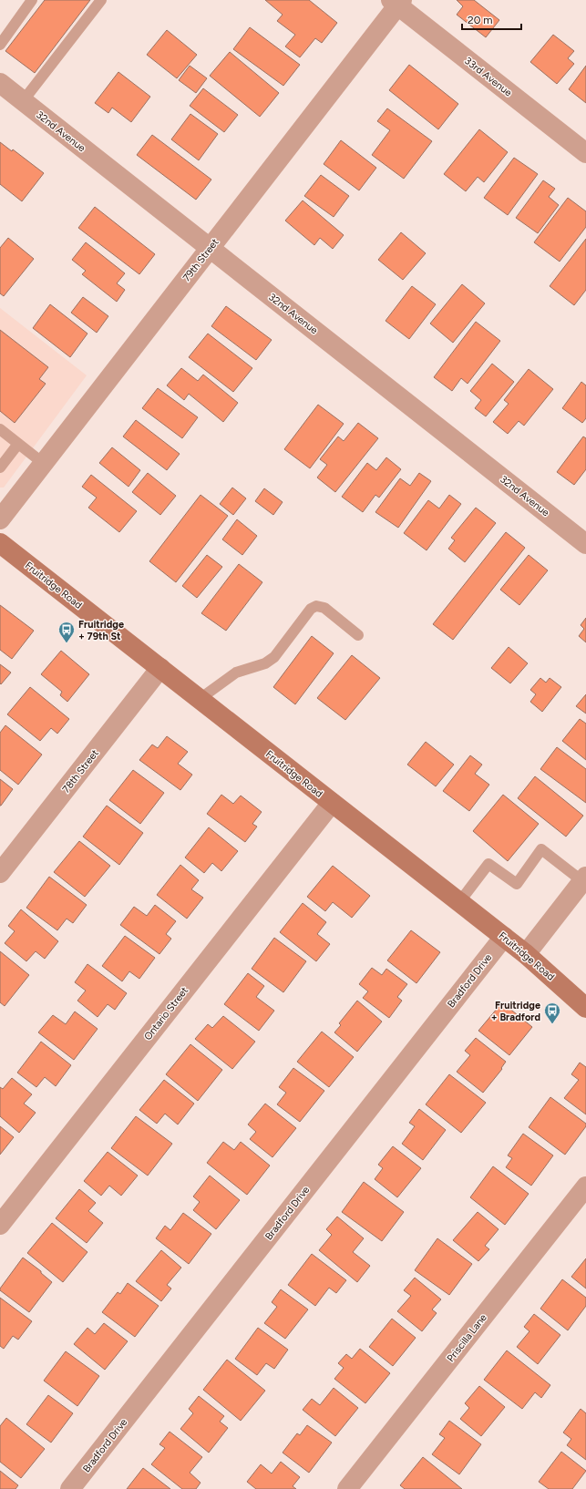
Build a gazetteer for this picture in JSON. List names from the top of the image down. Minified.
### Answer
{"streets":{"main road":["Fruitridge Road"],"street":["33rd Avenue","32nd Avenue","79th Street","78th Street","Bradford Drive","Ontario Street","Priscilla Lane"]},"crossings":[["33rd Avenue","79th Street"],["32nd Avenue","79th Street"],["Fruitridge Road","78th Street"],["Fruitridge Road","Bradford Drive"],["Fruitridge Road","Ontario Street"]],"places":{"bus stop":["Fruitridge + 79th St","Fruitridge + Bradford"]},"scale_bar":"20 m"}
